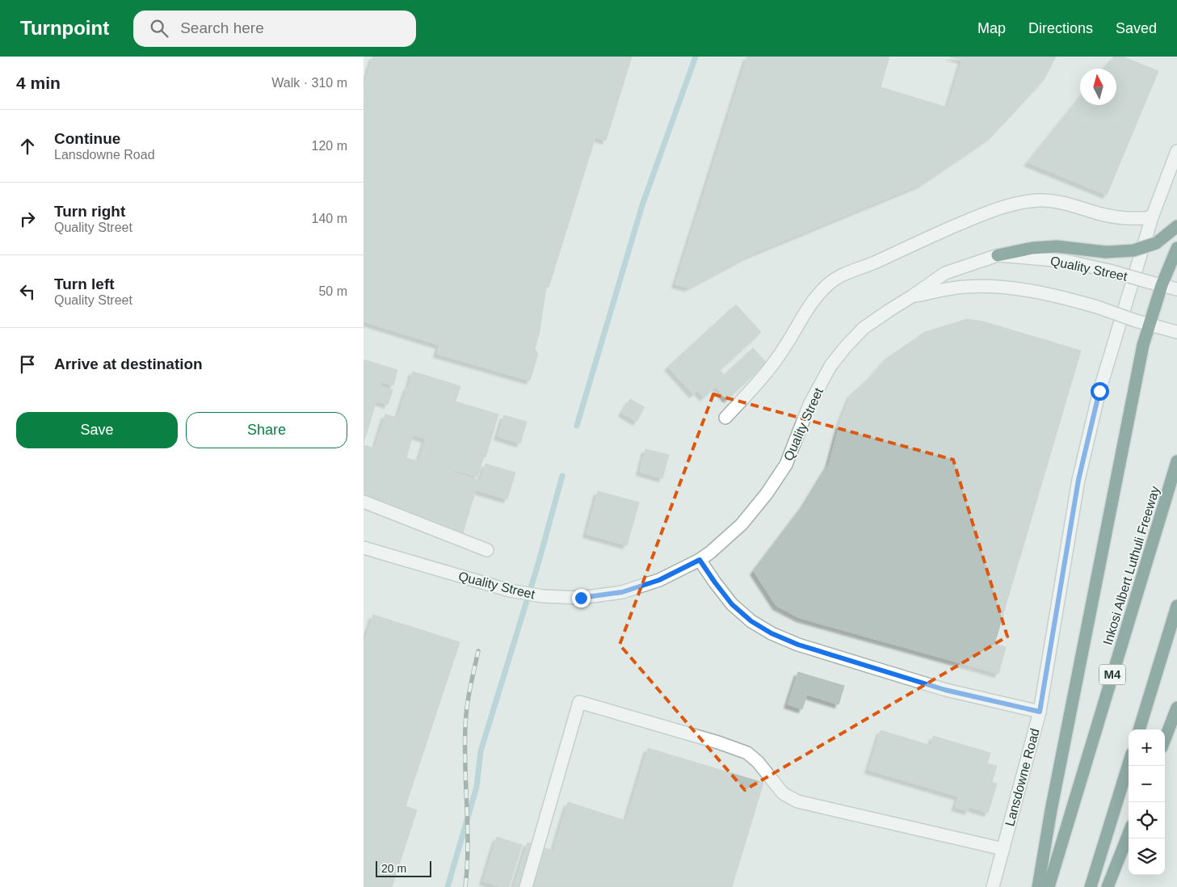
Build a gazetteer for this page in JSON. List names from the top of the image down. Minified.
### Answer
{"streets":{"highway":["Inkosi Albert Luthuli Freeway","M4"],"street":["Quality Street","Lansdowne Road"]},"scale_bar":"20 m","north":"top","page":{"header":"Turnpoint","search":"Search here","nav":["Map","Directions","Saved"],"heading":["4 min","Walk · 310 m"],"list":[["Continue","Lansdowne Road","120 m"],["Turn right","Quality Street","140 m"],["Turn left","Quality Street","50 m"],"Arrive at destination"],"buttons":["Save","Share"],"map_buttons":["+","−"],"scale":"20 m"}}
